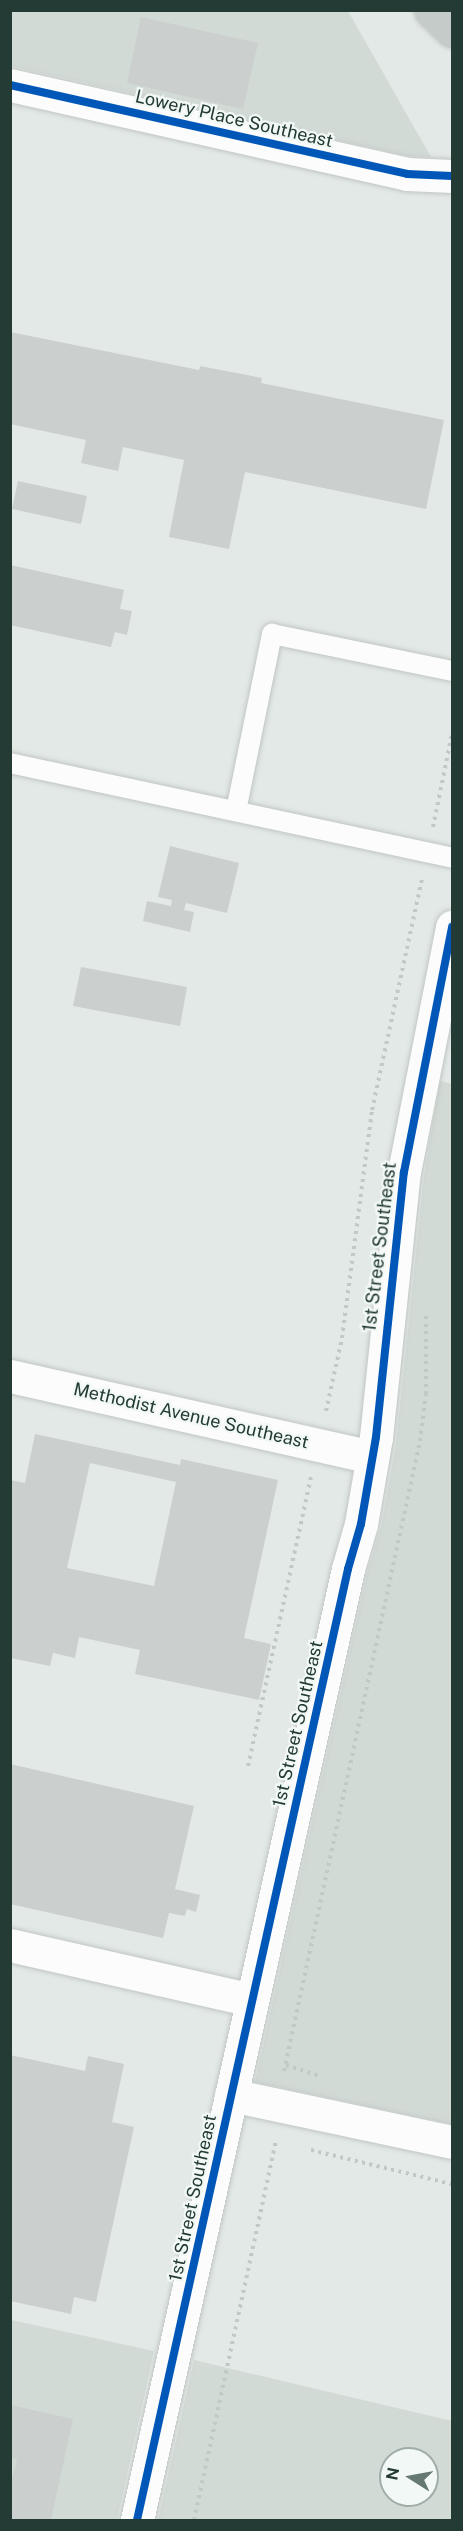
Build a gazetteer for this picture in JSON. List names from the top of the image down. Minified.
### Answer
{"streets":{"street":["Lowery Place Southeast","1st Street Southeast","Methodist Avenue Southeast"]},"crossings":[["1st Street Southeast","Methodist Avenue Southeast"]],"north":"left"}
